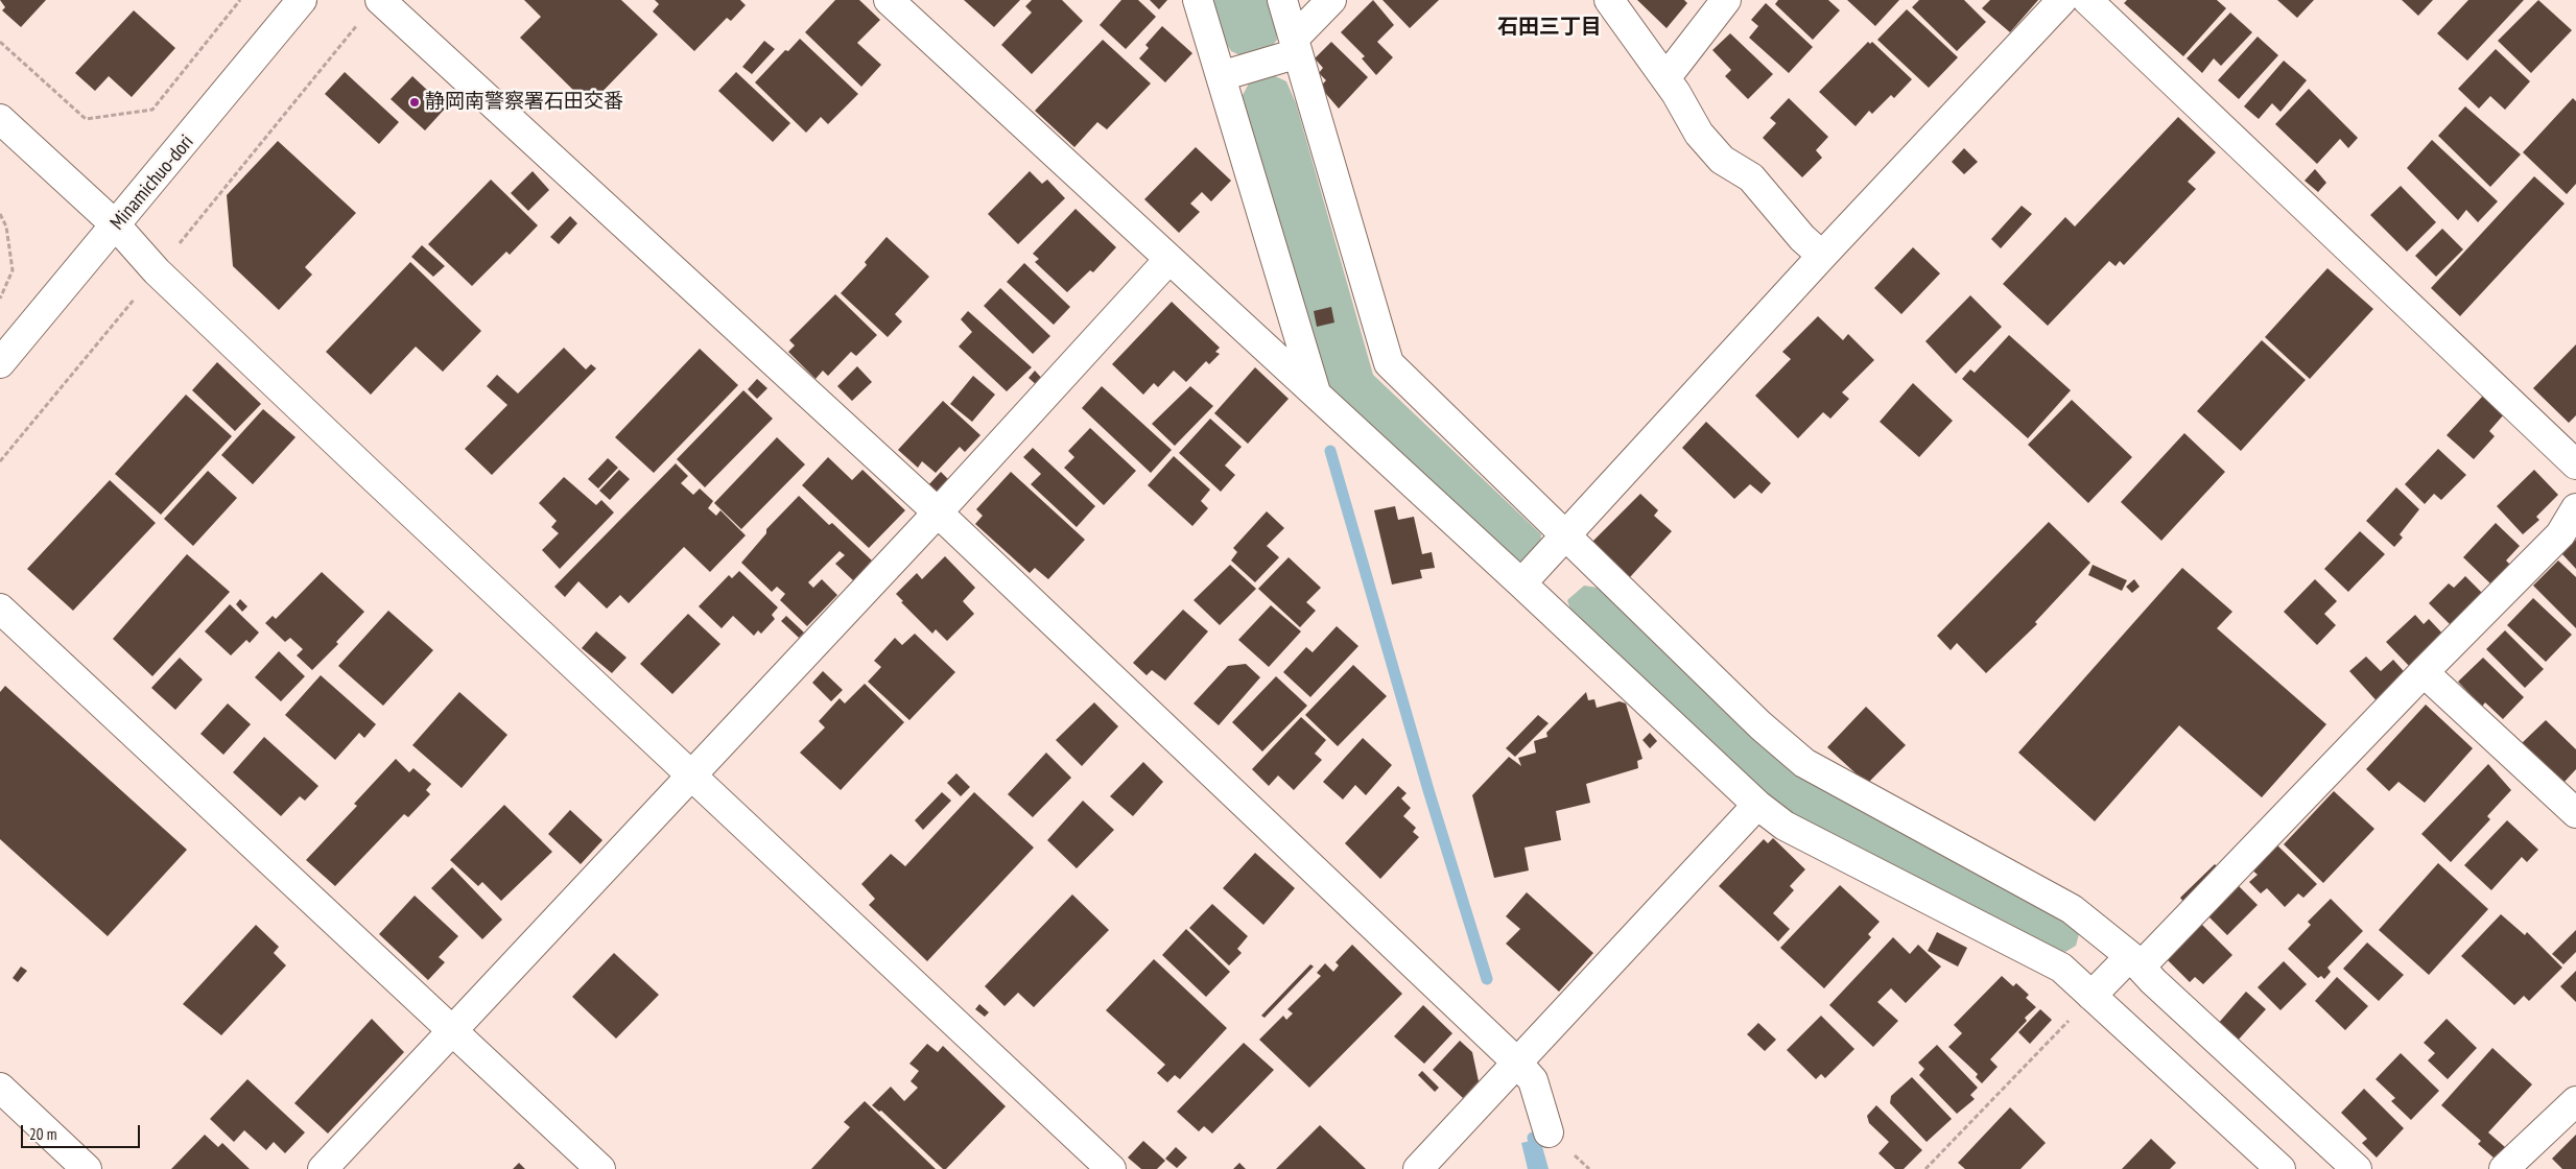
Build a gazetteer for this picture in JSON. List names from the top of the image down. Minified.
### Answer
{"streets":{"street":["Minamichuo-dori"]},"districts":["石田三丁目"],"places":["静岡南警察署石田交番"],"scale_bar":"20 m"}
